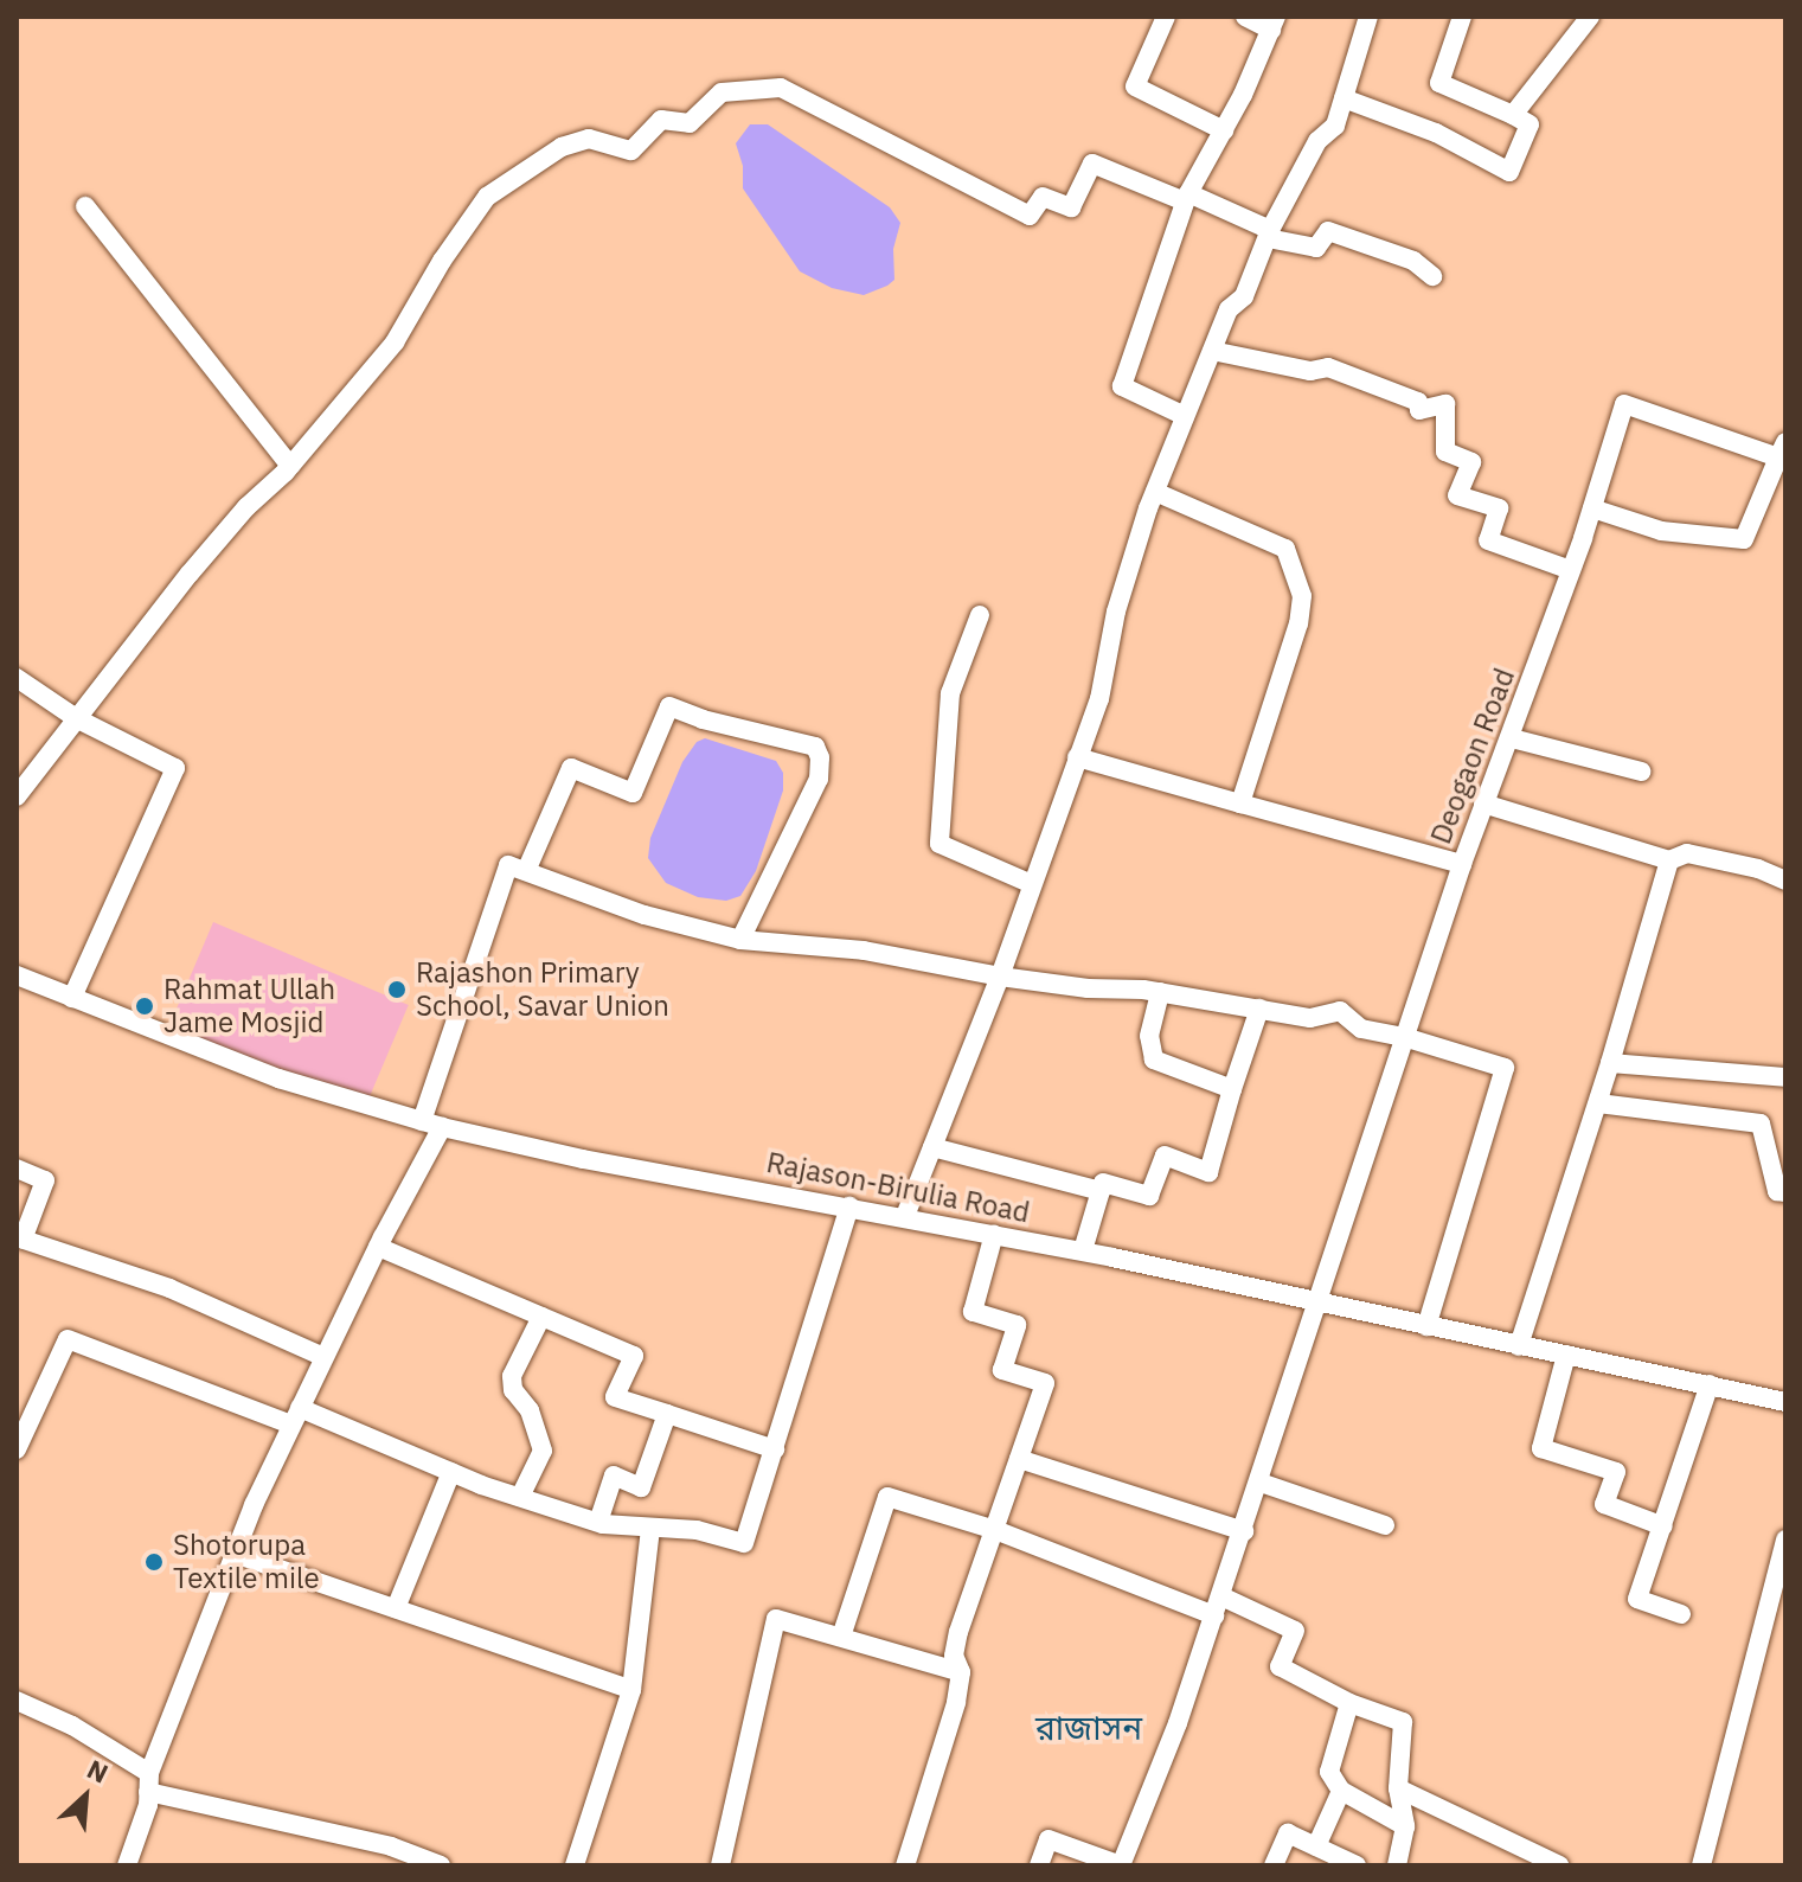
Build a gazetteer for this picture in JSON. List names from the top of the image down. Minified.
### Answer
{"streets":{"street":["Deogaon Road","Rajason-Birulia Road"]},"crossings":[["Deogaon Road","Rajason-Birulia Road"]],"districts":["রাজাসন"],"places":["Rajashon Primary School, Savar Union","Rahmat Ullah Jame Mosjid","Shotorupa Textile mile"],"north":"top right"}
